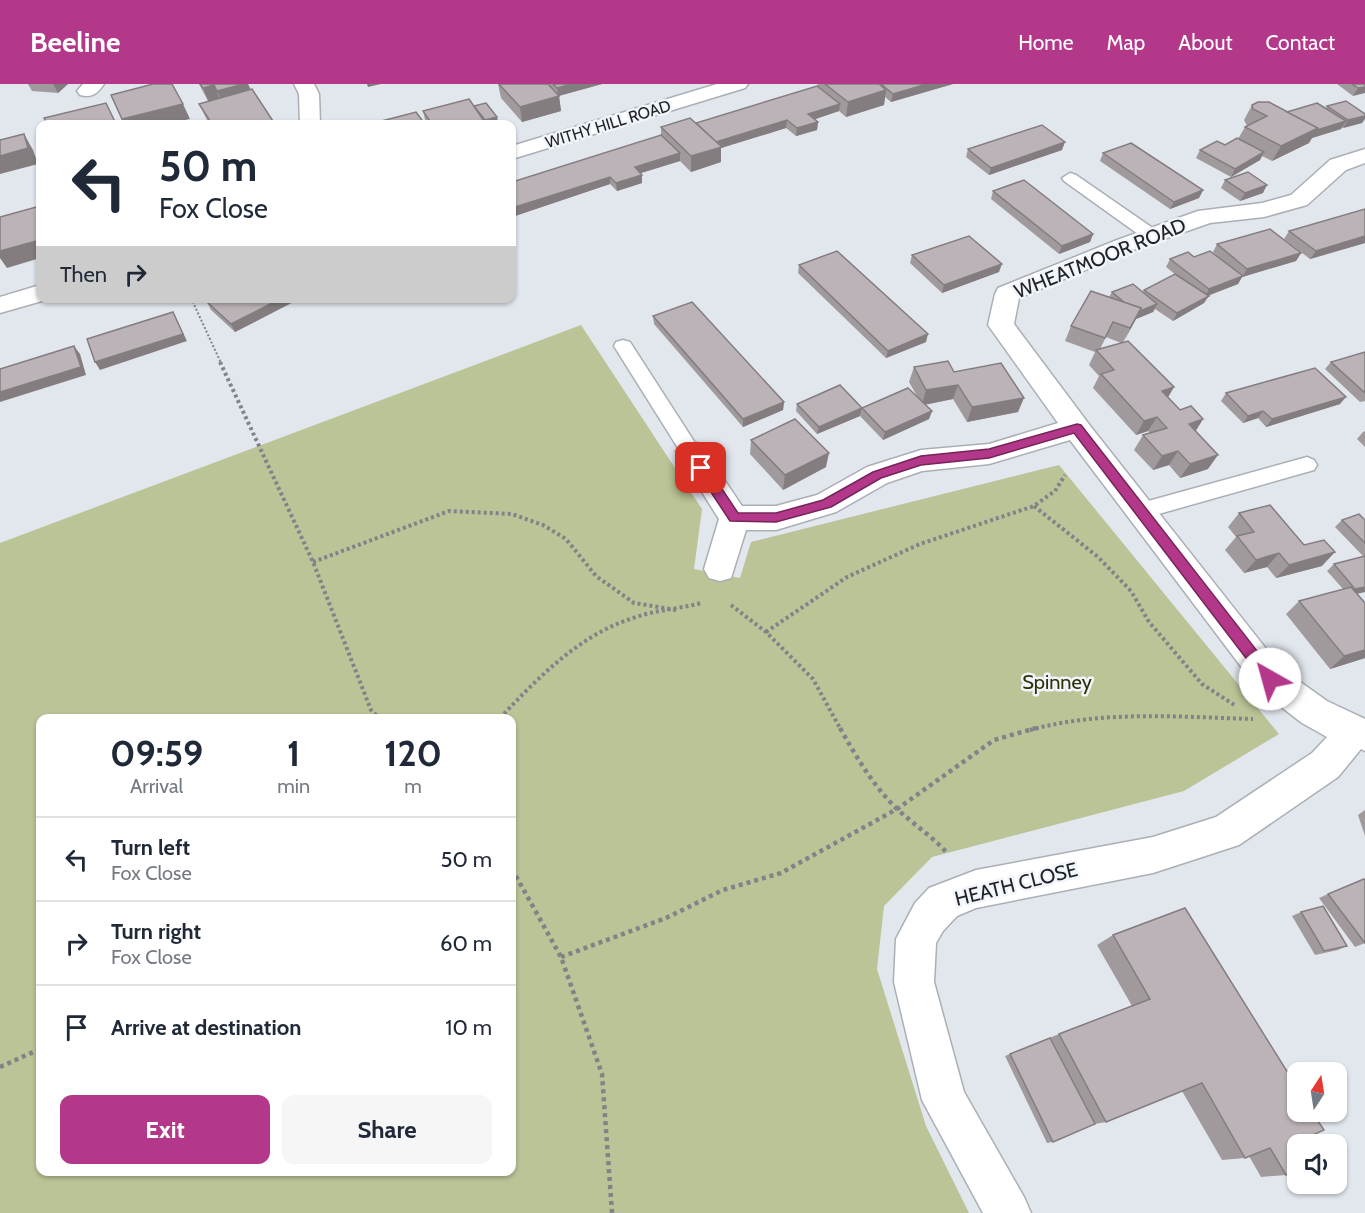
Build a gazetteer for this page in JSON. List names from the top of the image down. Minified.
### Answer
{"streets":{"street":["WITHY HILL ROAD","WHEATMOOR ROAD","HEATH CLOSE"]},"crossings":[["WHEATMOOR ROAD","HEATH CLOSE"]],"parks":["Spinney"],"north":"top","page":{"header":"Beeline","nav":["Home","Map","About","Contact"],"turn":["50 m","Fox Close"],"then":"Then","eta":["09:59","Arrival","1","min","120","m"],"list":[{"name":"Turn left","note":"Fox Close","value":"50 m"},{"name":"Turn right","note":"Fox Close","value":"60 m"},{"name":"Arrive at destination","value":"10 m"}],"buttons":["Exit","Share"]}}
